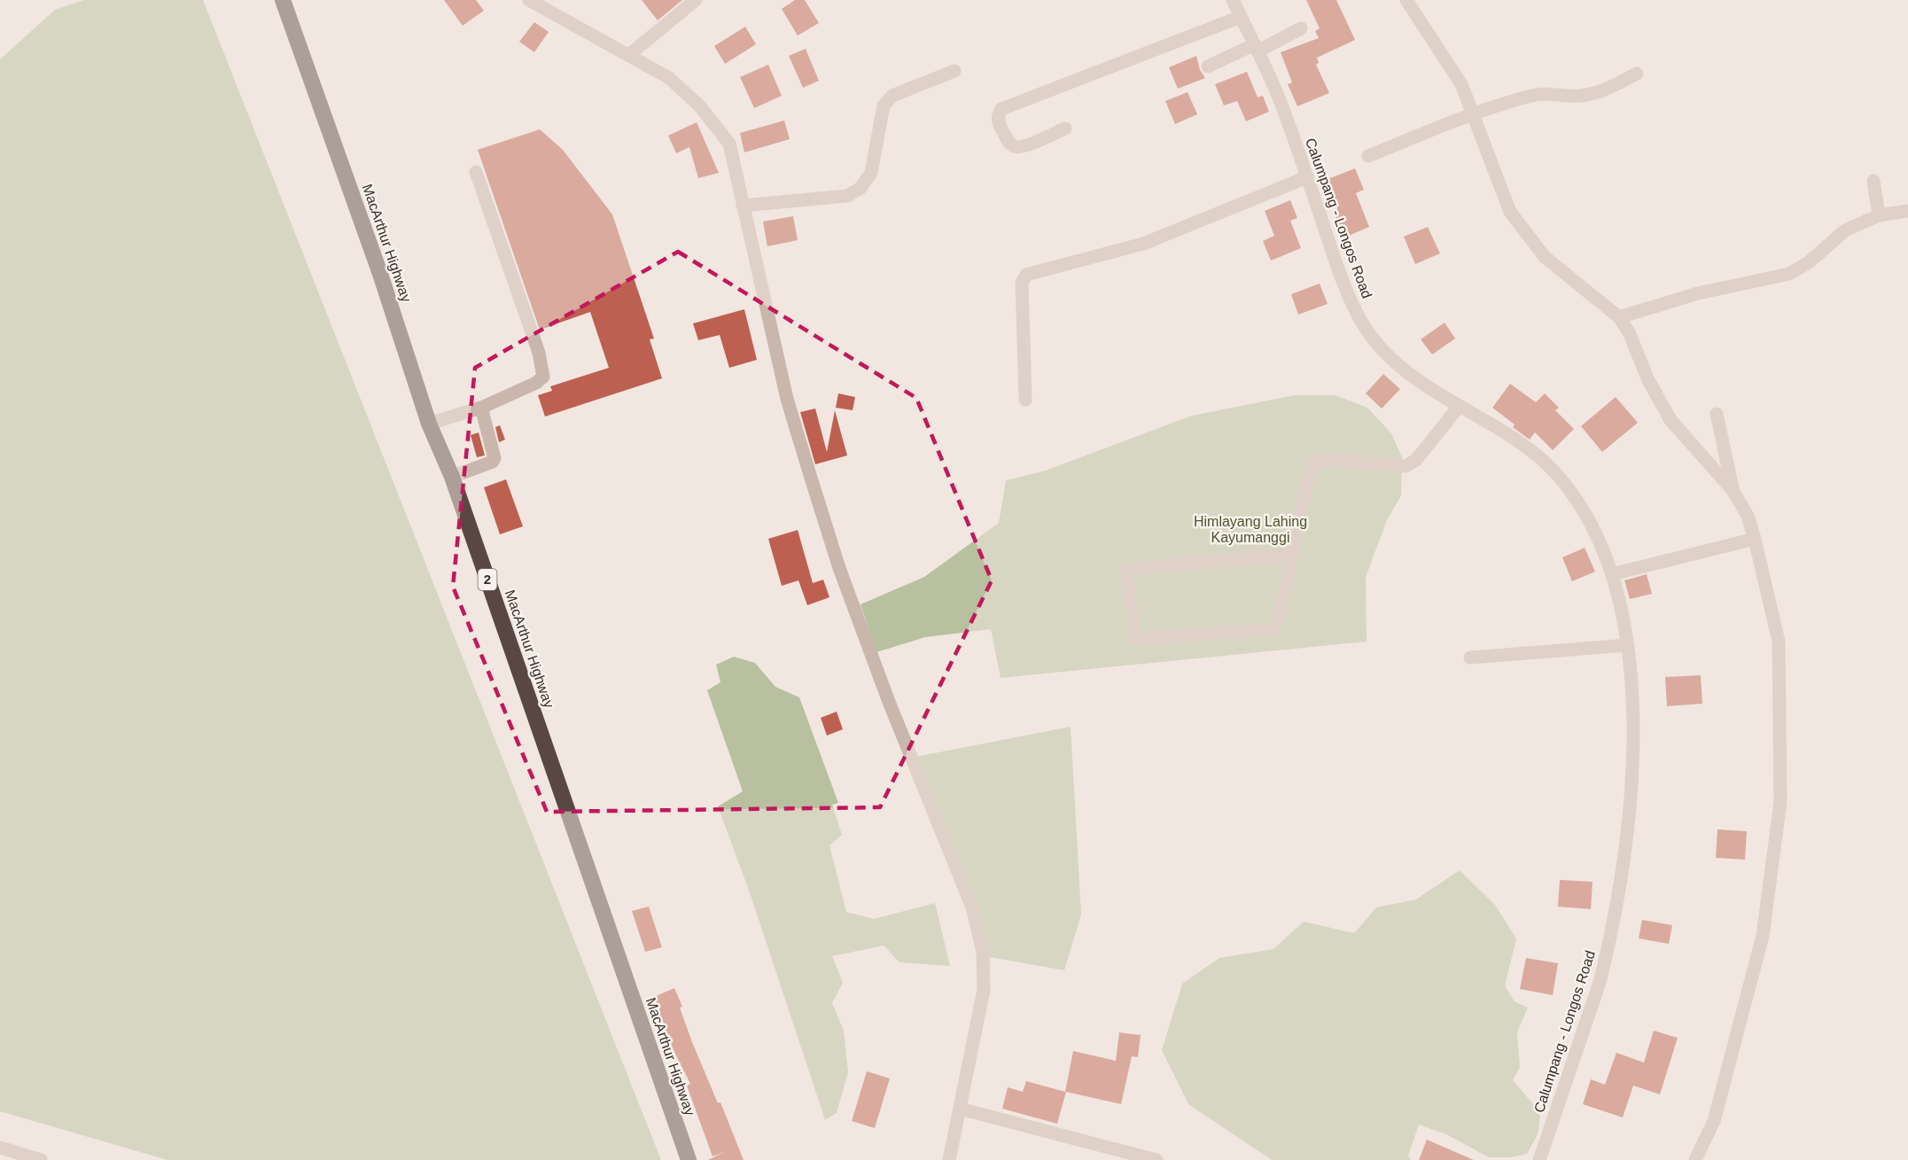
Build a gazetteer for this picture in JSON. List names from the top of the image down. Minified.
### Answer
{"streets":{"highway":["MacArthur Highway","2"],"street":["Calumpang - Longos Road"]},"parks":["Himlayang Lahing Kayumanggi"]}
